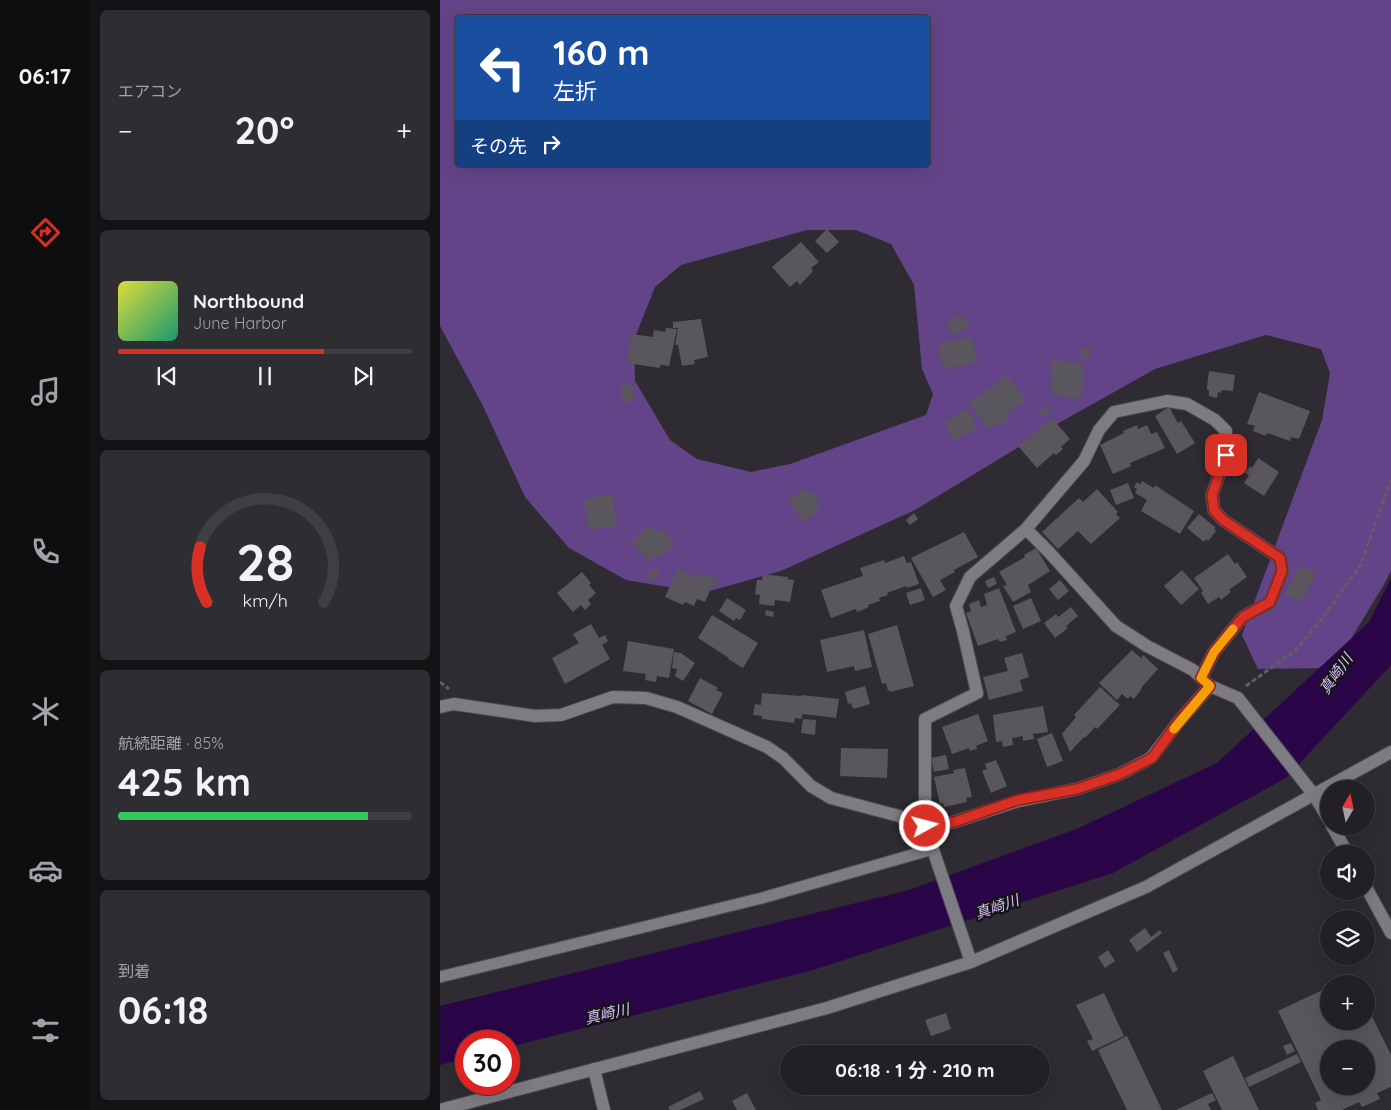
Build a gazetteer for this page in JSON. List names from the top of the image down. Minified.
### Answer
{"water":["真崎川"],"north":"top","page":{"tabs":"06:17","tile":["エアコン",["航続距離 · 85%","425 km"],["到着","06:18"]],"turn":["160 m","左折"],"heat":["−","20°","+"],"then":"その先","song":["Northbound","June Harbor"],"map_buttons":["+","−"],"limit":"30","trip":"06:18 · 1 分 · 210 m","gauge":["28","km/h"]}}
